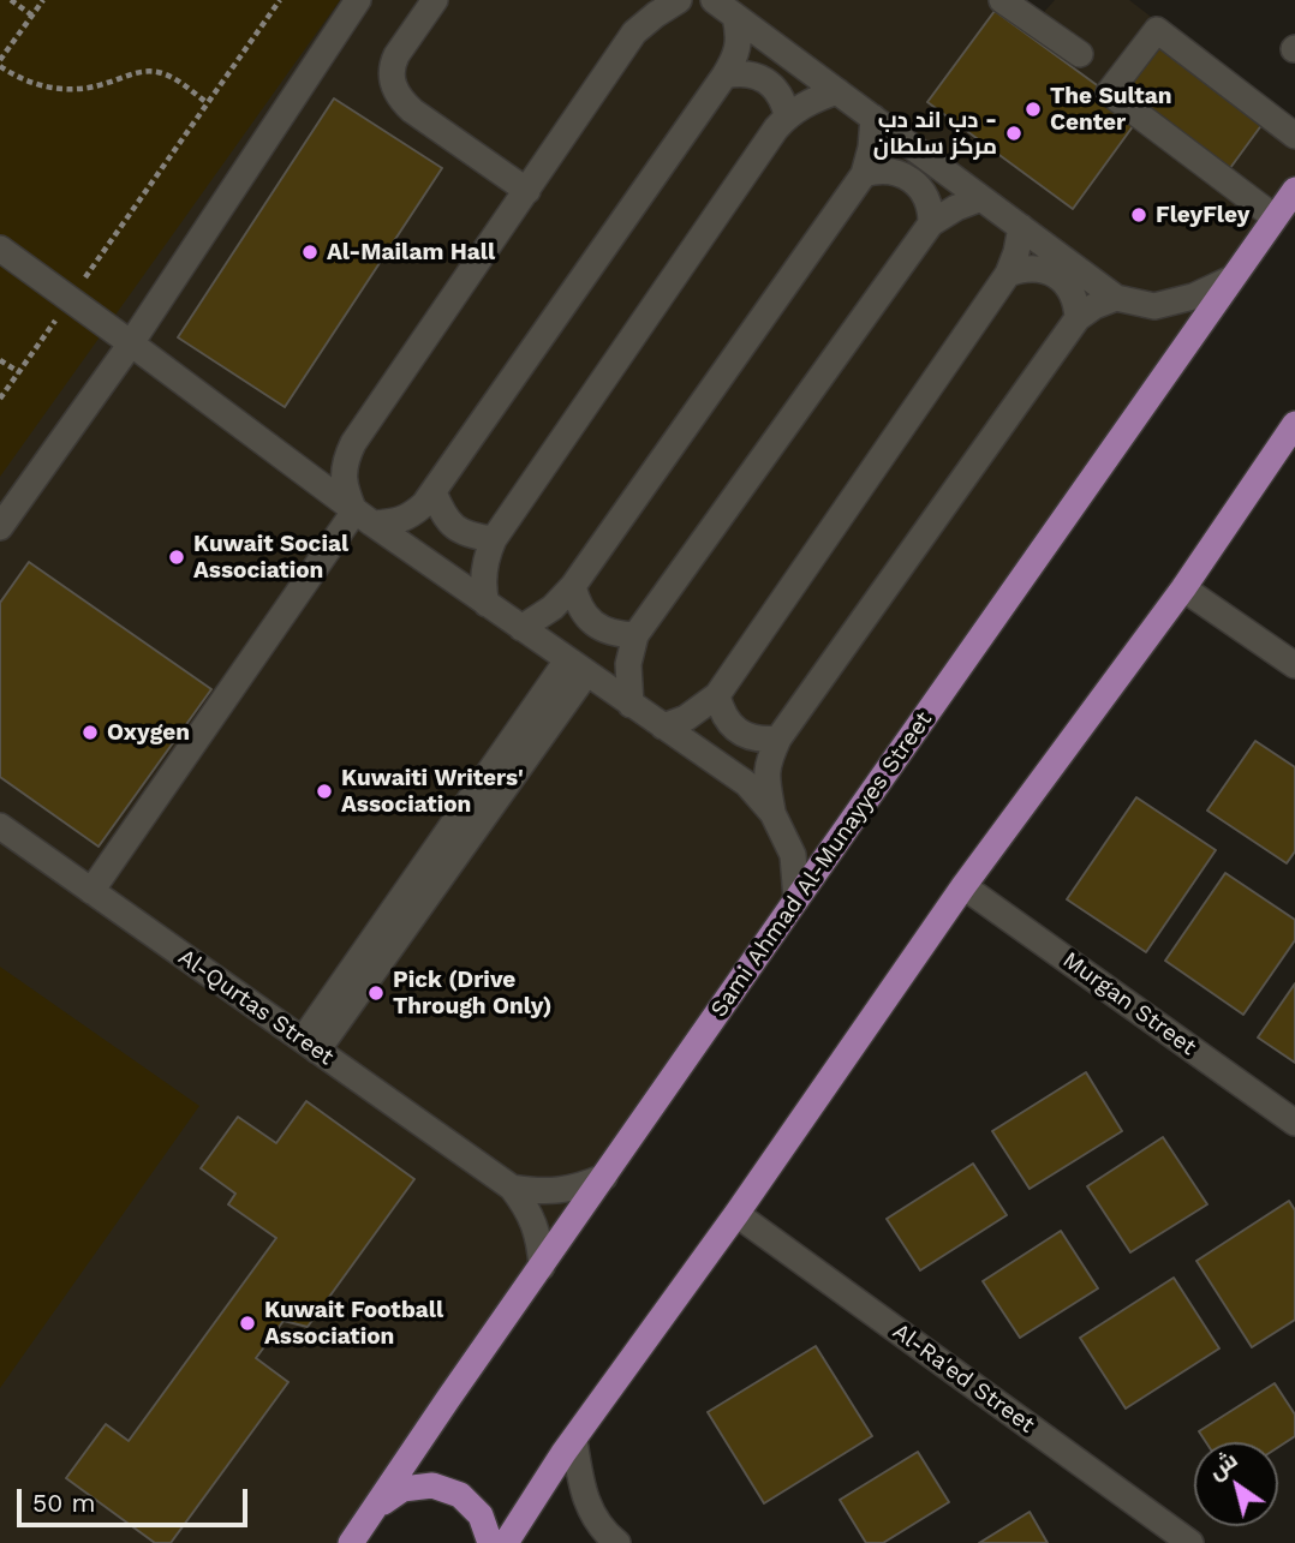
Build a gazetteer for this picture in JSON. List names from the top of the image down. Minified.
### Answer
{"streets":{"main road":["Sami Ahmad Al-Munayyes Street"],"street":["Murgan Street","Al-Qurtas Street","Al-Ra'ed Street"]},"crossings":[["Sami Ahmad Al-Munayyes Street","Al-Qurtas Street"]],"places":["The Sultan Center","دب اند دب - مركز سلطان","FleyFley","Al-Mailam Hall","Kuwait Social Association","Oxygen","Kuwaiti Writers' Association","Pick (Drive Through Only)","Kuwait Football Association"],"scale_bar":"50 m","north":"top left"}
